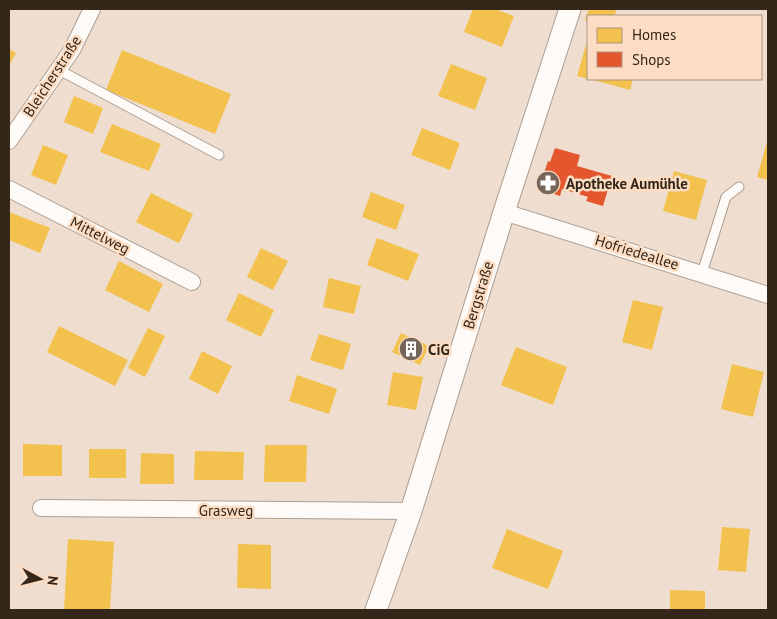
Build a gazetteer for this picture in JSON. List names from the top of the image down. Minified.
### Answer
{"streets":{"street":["Bleicherstraße","Mittelweg","Hofriedeallee","Bergstraße","Grasweg"]},"crossings":[["Hofriedeallee","Bergstraße"],["Bergstraße","Grasweg"]],"places":{"pharmacy":["Apotheke Aumühle"],"building":["CiG"]},"legend":["Homes","Shops"],"north":"right"}
